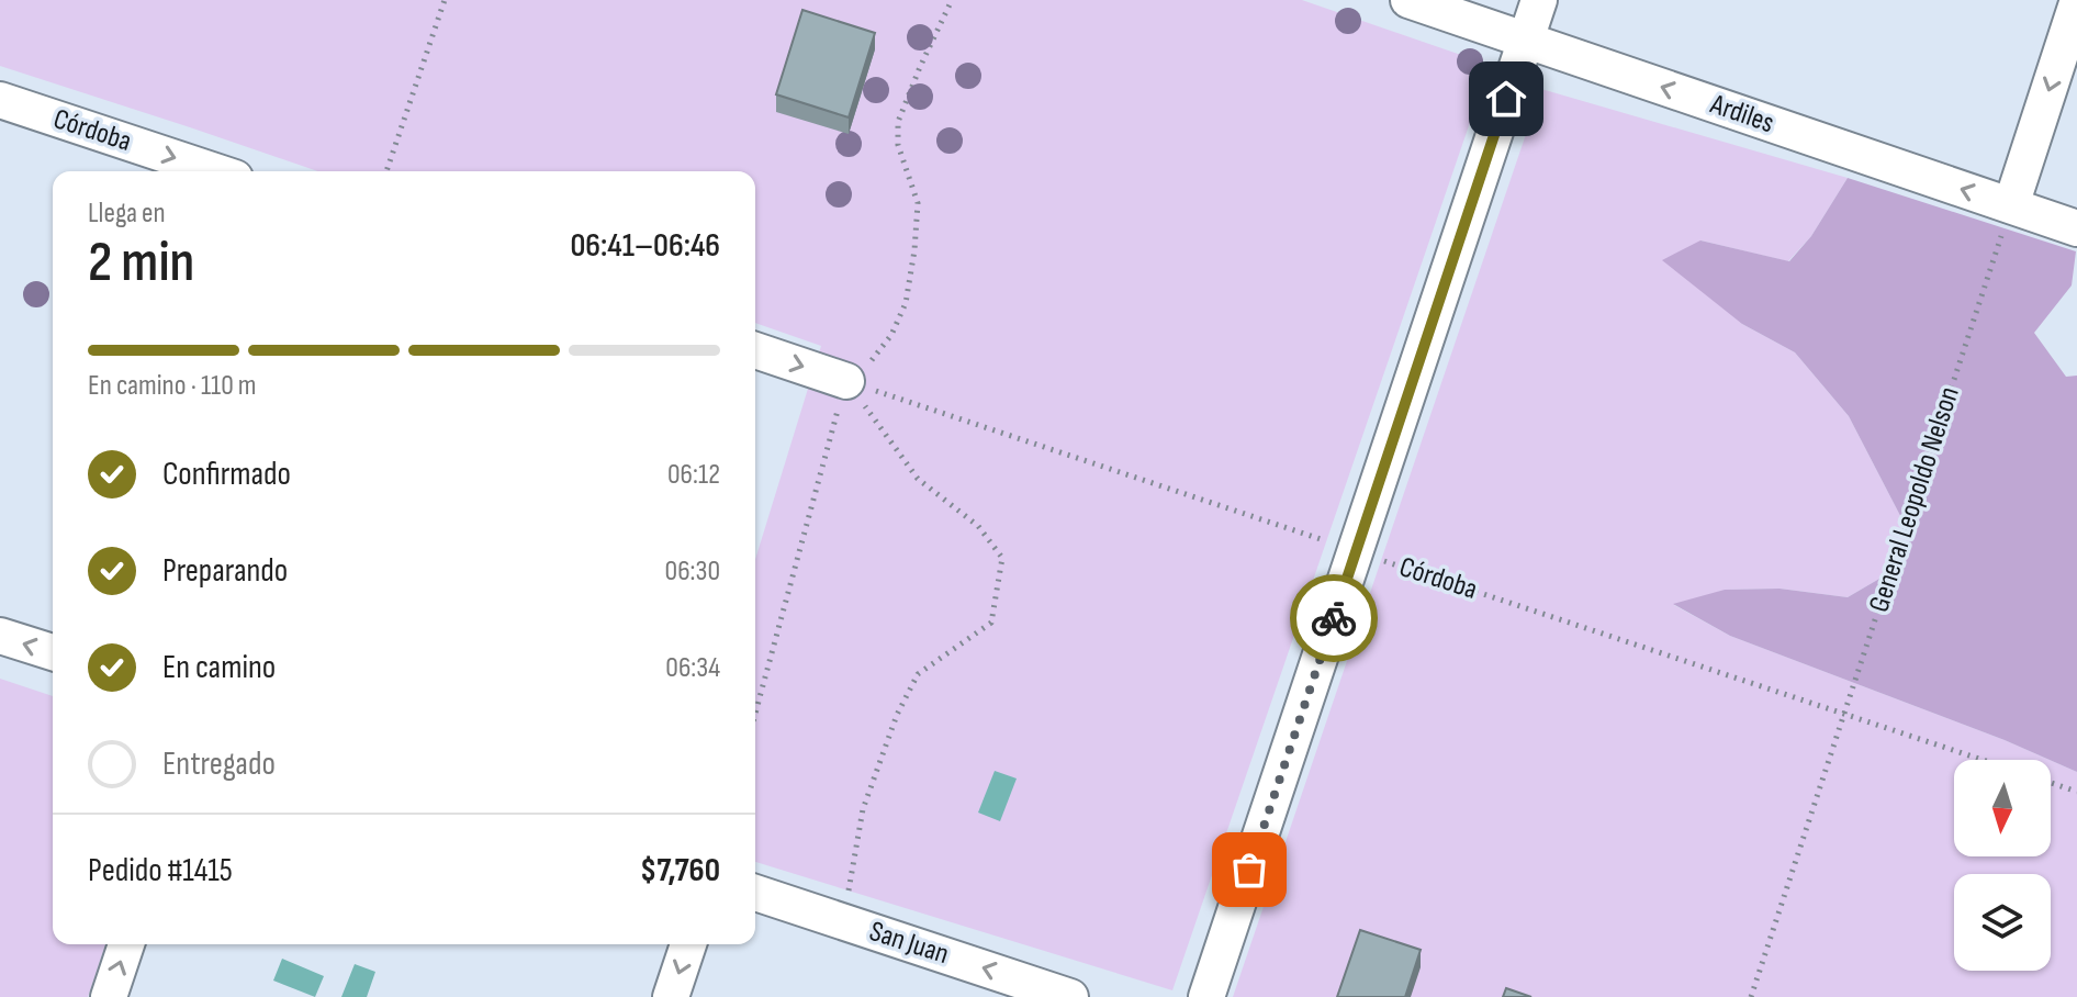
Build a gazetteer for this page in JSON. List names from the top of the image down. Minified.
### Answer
{"streets":{"street":["Ardiles","Córdoba","San Juan"],"path":["General Leopoldo Nelson"]},"crossings":[["Ardiles","General Leopoldo Nelson"],["Córdoba","General Leopoldo Nelson"]],"one_way":["Ardiles","San Juan"],"north":"bottom","page":{"heading":["2 min","Llega en","06:41–06:46"],"panel":["Pedido #1415","$7,760"],"bar":"En camino · 110 m","list":[["Confirmado","06:12"],["Preparando","06:30"],["En camino","06:34"],"Entregado"]}}
